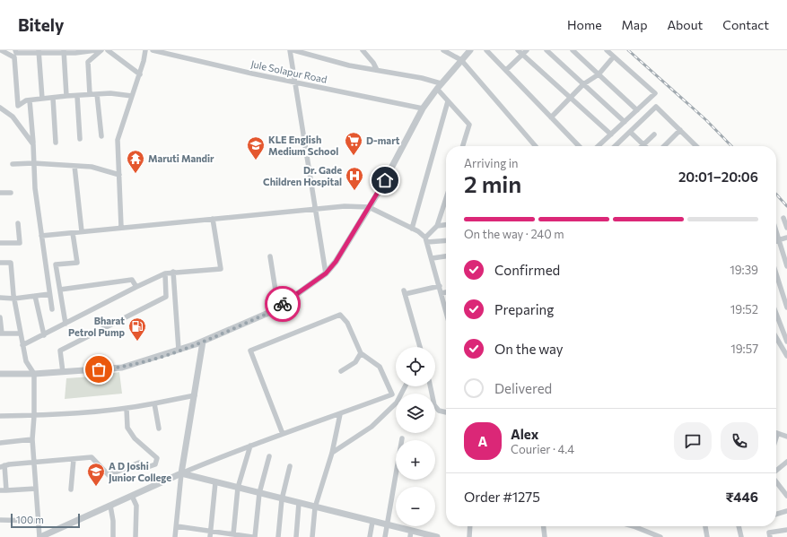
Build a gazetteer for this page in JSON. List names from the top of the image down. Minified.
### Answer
{"streets":{"street":["Jule Solapur Road"]},"places":{"supermarket":["D-mart"],"school or university":["KLE English Medium School","A D Joshi Junior College"],"temple":["Maruti Mandir"],"hospital":["Dr. Gade Children Hospital"],"fuel station":["Bharat Petrol Pump"]},"scale_bar":"100 m","page":{"header":"Bitely","nav":["Home","Map","About","Contact"],"heading":["2 min","Arriving in","20:01–20:06"],"panel":["Alex","Courier · 4.4","Order #1275","₹446"],"bar":"On the way · 240 m","list":[["Confirmed","19:39"],["Preparing","19:52"],["On the way","19:57"],"Delivered"],"map_buttons":["+","−"],"round":"A","scale":"100 m"}}
